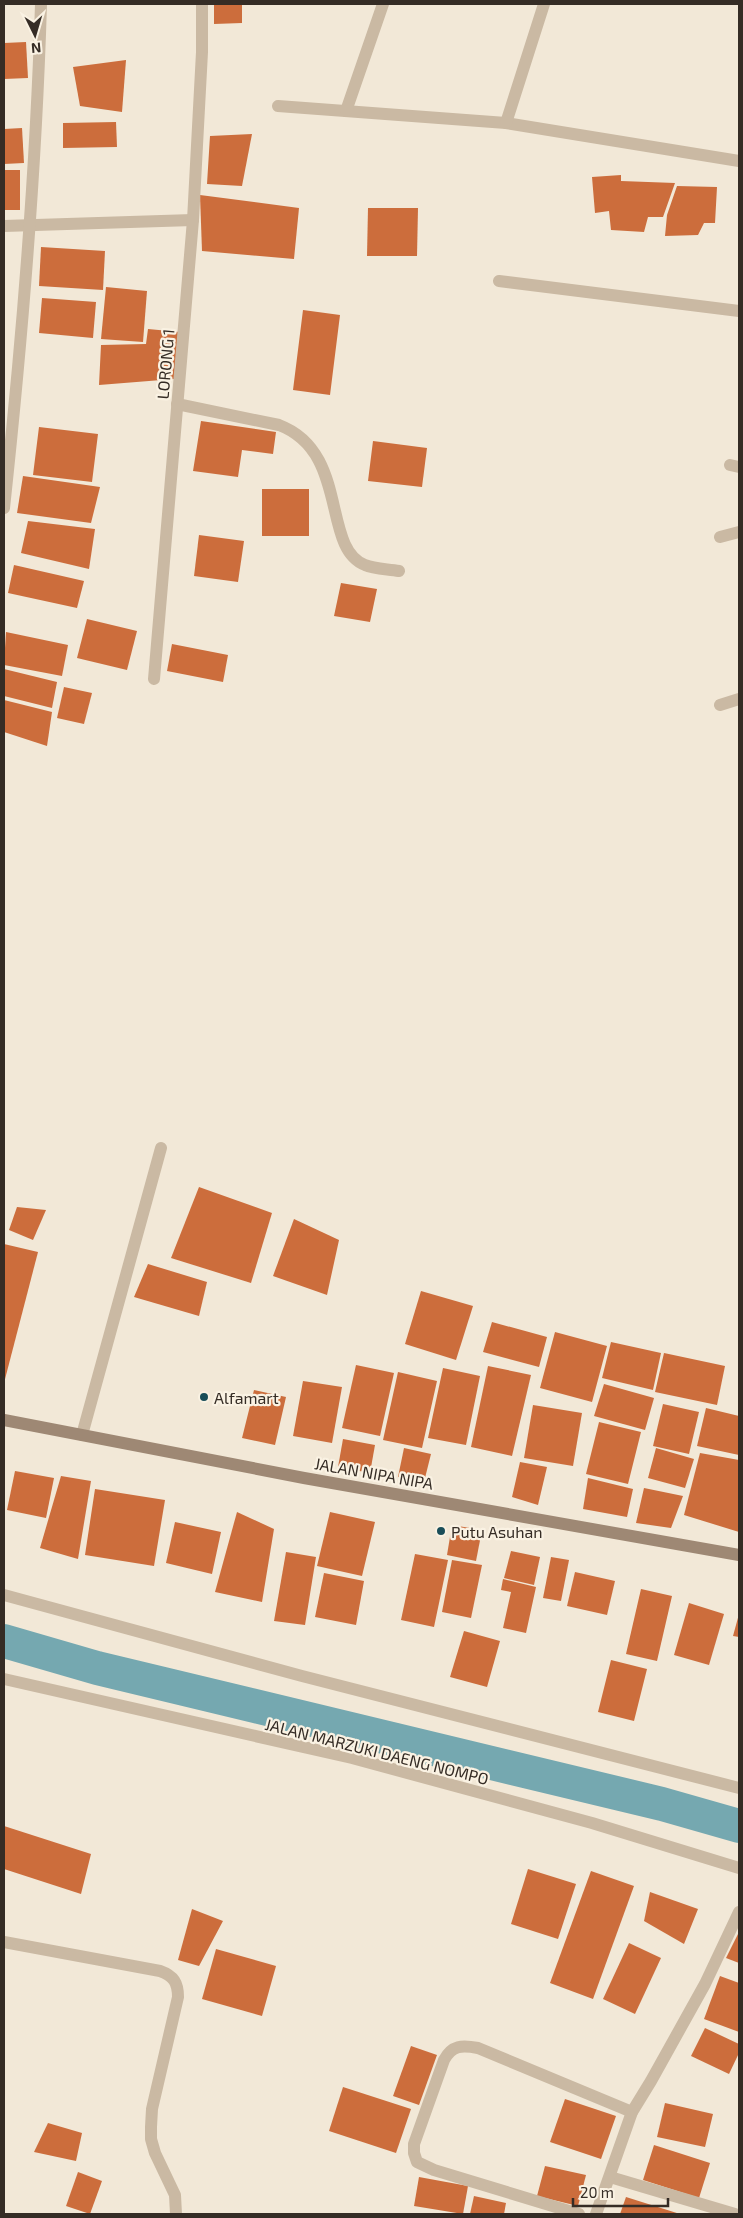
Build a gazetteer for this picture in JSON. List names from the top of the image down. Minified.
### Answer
{"streets":{"street":["LORONG 1","JALAN NIPA NIPA","JALAN MARZUKI DAENG NOMPO"]},"places":["Alfamart","Putu Asuhan"],"scale_bar":"20 m","north":"bottom"}
